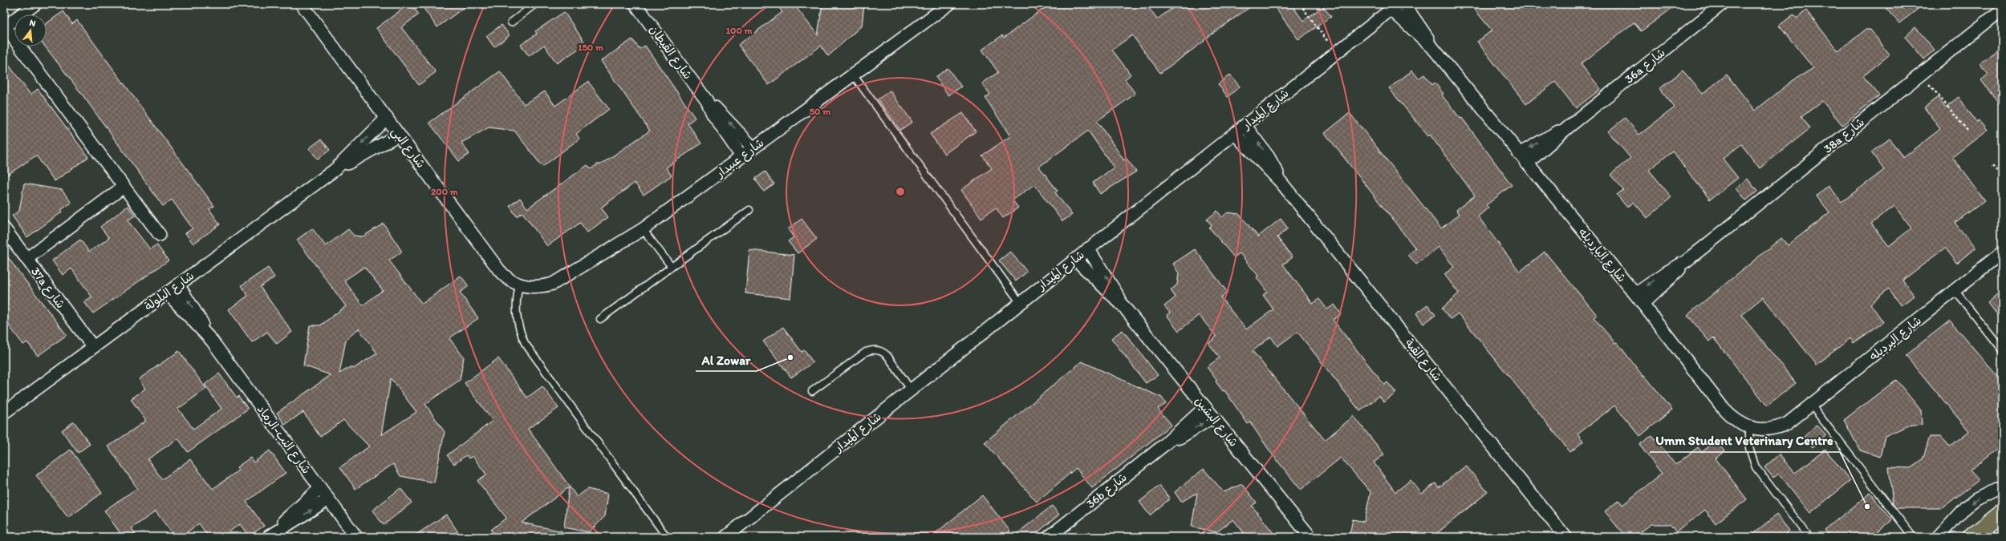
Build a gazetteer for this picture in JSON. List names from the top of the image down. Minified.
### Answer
{"streets":{"street":["شارع القيطان","36a شارع","شارع الميدار","38a شارع","شارع البي","شارع عبيدار","شارع اليارديله","37a شارع","شارع البلولة","شارع اليرديله","شارع القبة","شارع البشين","شارع النب-الرماد","36b شارع"]},"crossings":[["شارع القيطان","شارع عبيدار"],["36a شارع","شارع اليارديله"],["شارع الميدار","شارع اليارديله"],["شارع الميدار","شارع القبة"],["شارع الميدار","شارع البشين"],["38a شارع","شارع اليارديله"],["شارع البي","شارع عبيدار"],["شارع البي","شارع البلولة"],["شارع اليارديله","شارع اليرديله"],["37a شارع","شارع البلولة"],["شارع البلولة","شارع النب-الرماد"],["شارع البشين","36b شارع"]],"places":["Al Zowar","Umm Student Veterinary Centre"],"north":"top","rings":["100 m","150 m","50 m","200 m"]}
